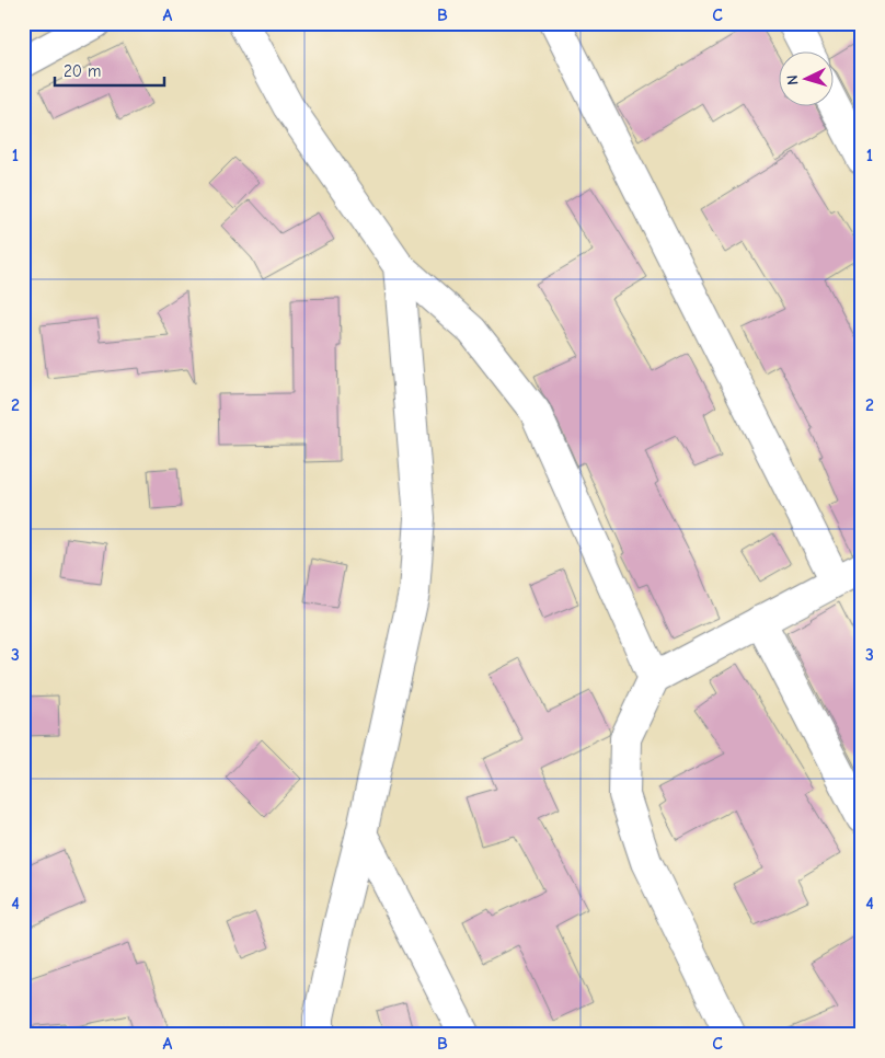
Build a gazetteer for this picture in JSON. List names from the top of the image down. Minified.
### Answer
{"scale_bar":"20 m","north":"left","grid":{"columns":["A","B","C"],"rows":["1","2","3","4"]}}
